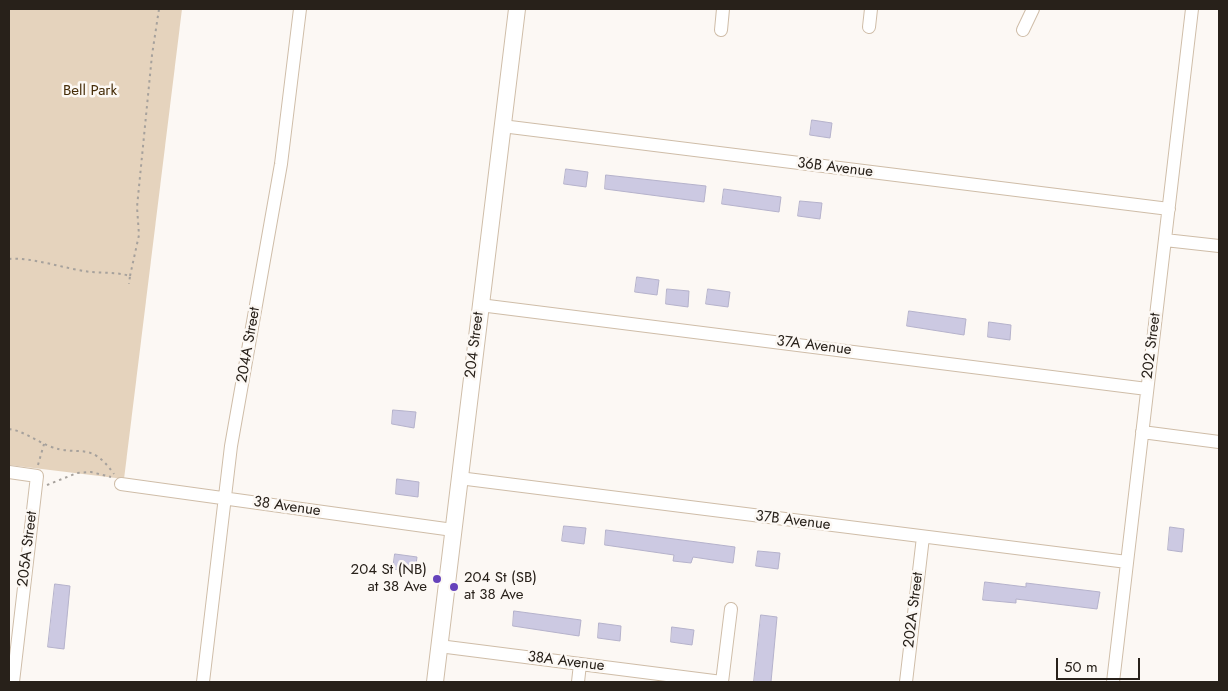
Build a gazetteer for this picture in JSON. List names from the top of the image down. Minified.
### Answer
{"streets":{"street":["36B Avenue","204A Street","204 Street","37A Avenue","202 Street","38 Avenue","37B Avenue","205A Street","202A Street","38A Avenue"]},"crossings":[["36B Avenue","204 Street"],["36B Avenue","202 Street"],["204A Street","38 Avenue"],["204 Street","37A Avenue"],["204 Street","38 Avenue"],["204 Street","37B Avenue"],["204 Street","38A Avenue"],["37A Avenue","202 Street"],["202 Street","37B Avenue"],["37B Avenue","202A Street"]],"parks":["Bell Park"],"places":["204 St (NB) at 38 Ave","204 St (SB) at 38 Ave"],"scale_bar":"50 m"}
